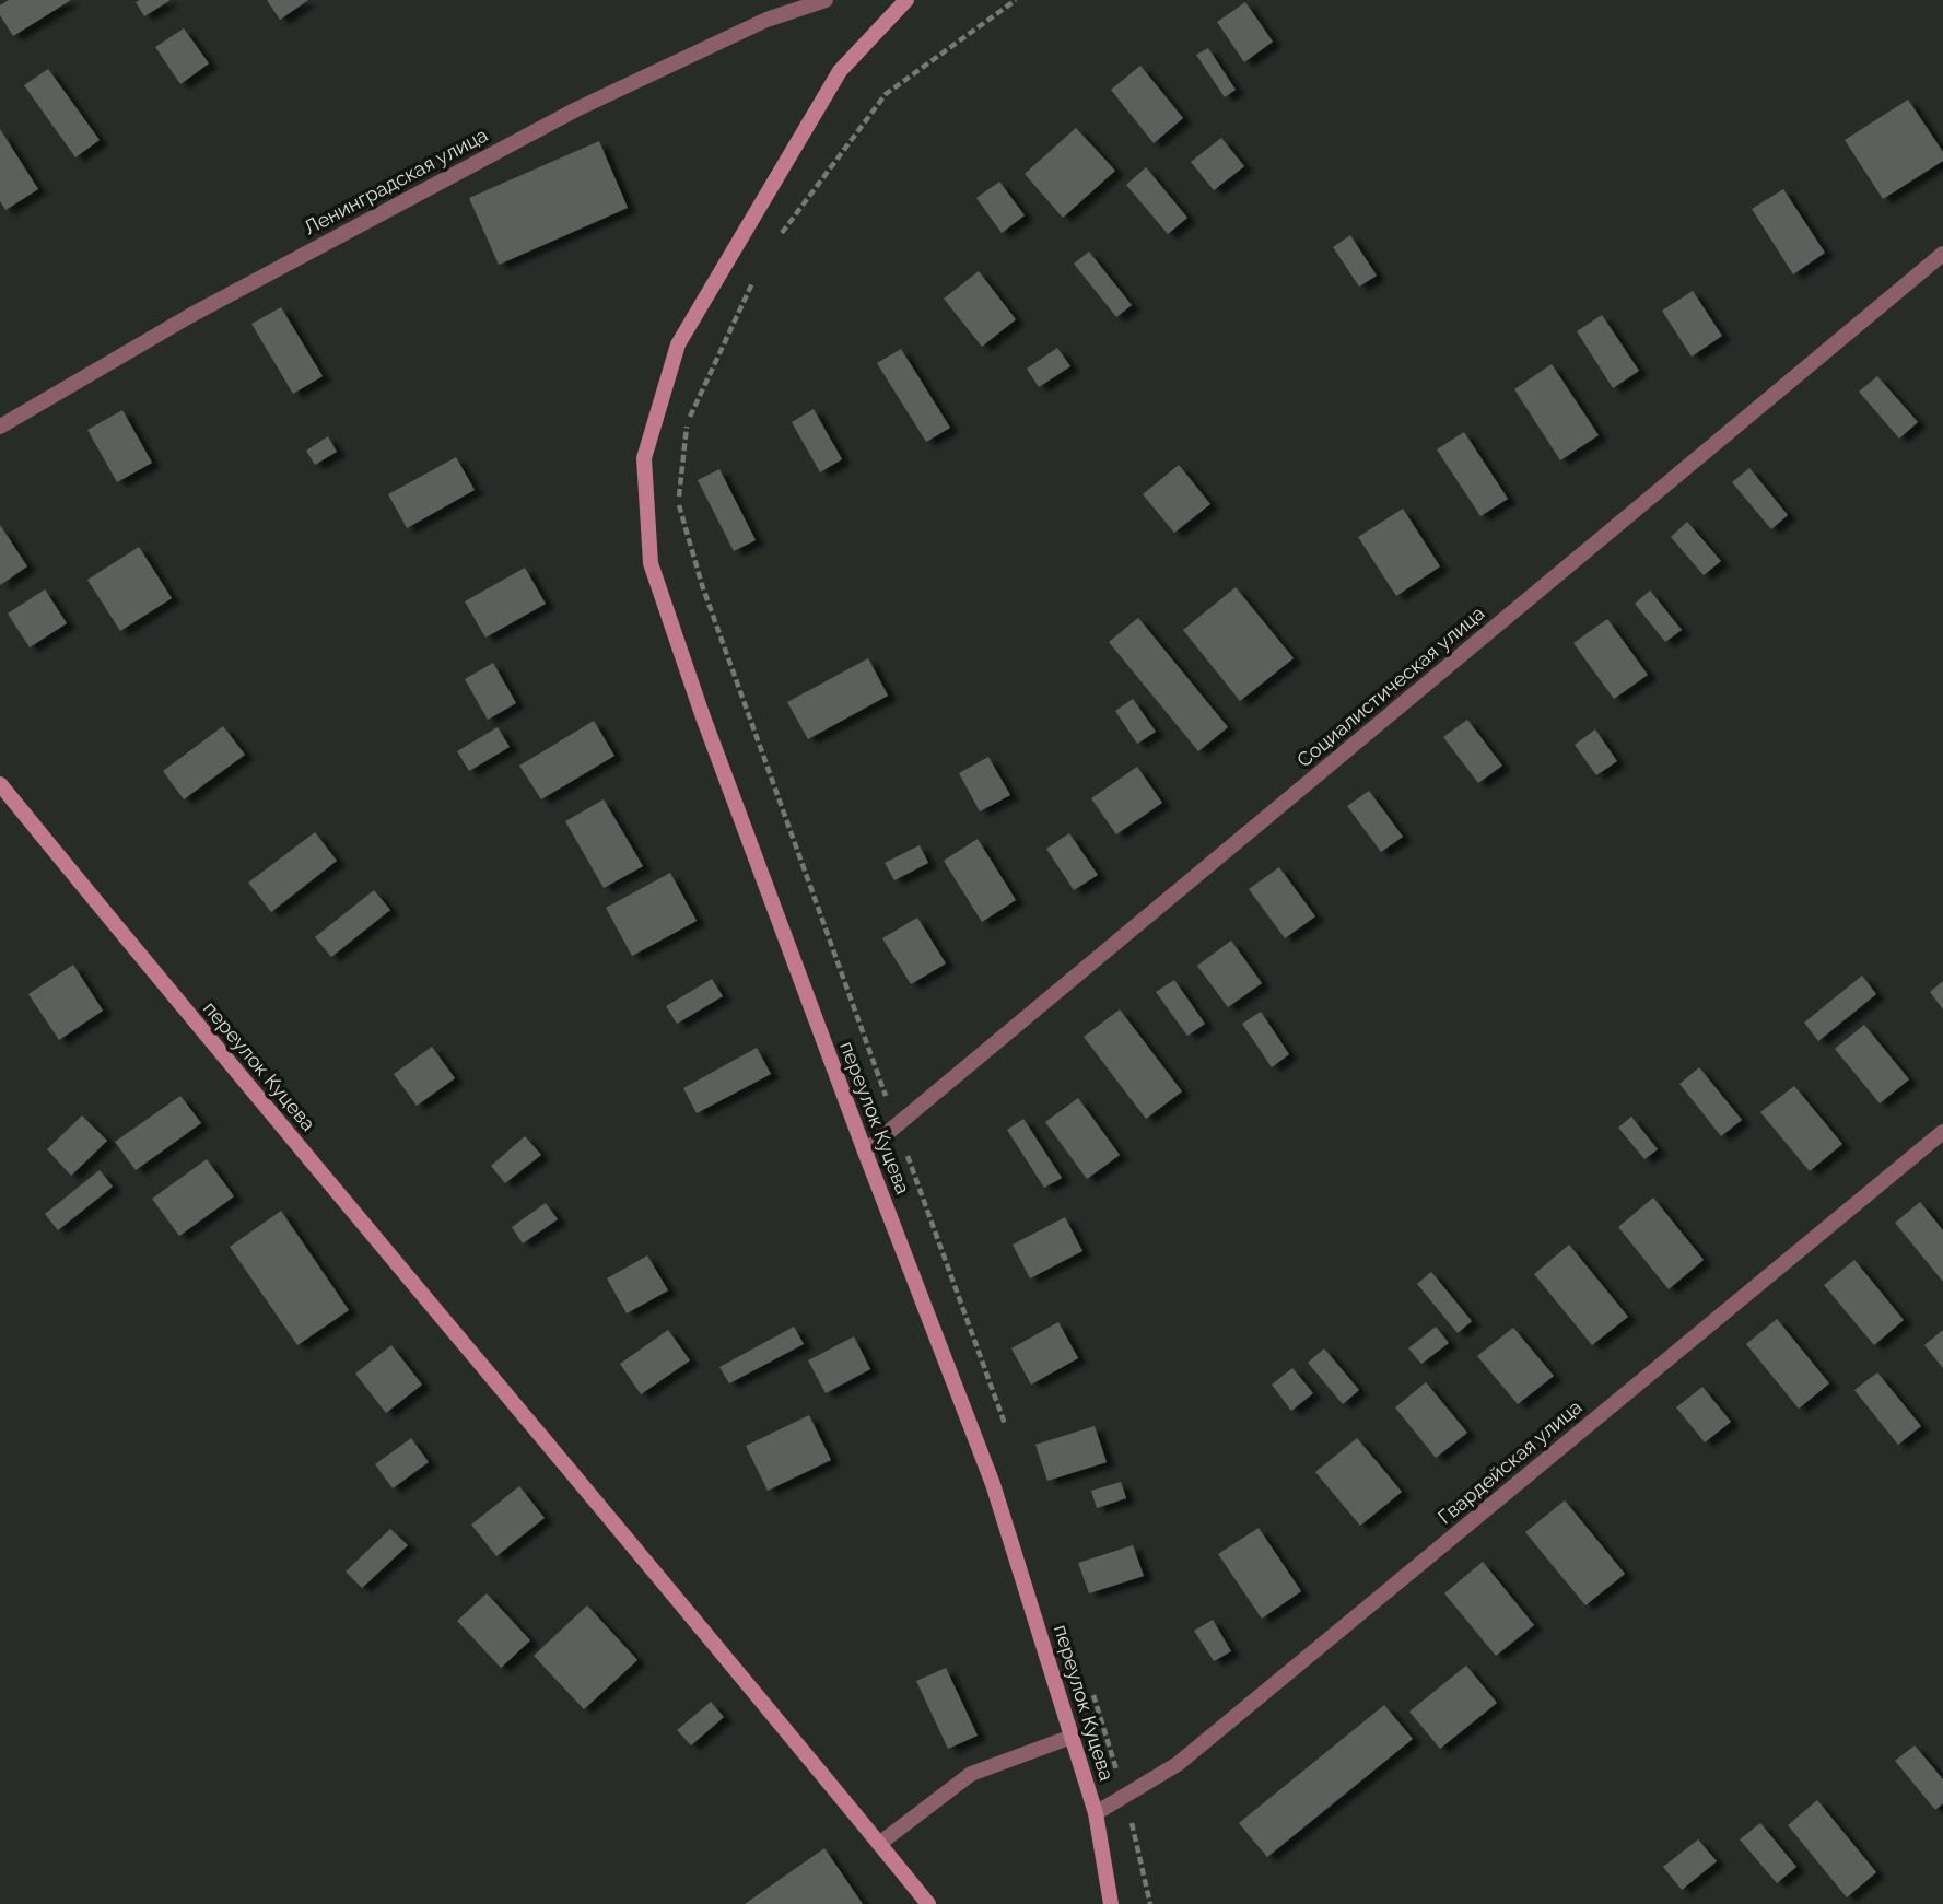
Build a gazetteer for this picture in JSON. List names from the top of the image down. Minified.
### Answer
{"streets":{"street":["Ленинградская улица","Социалистическая улица","переулок Куцева","Гвардейская улица"]},"crossings":[["Социалистическая улица","переулок Куцева"],["переулок Куцева","Гвардейская улица"]]}
